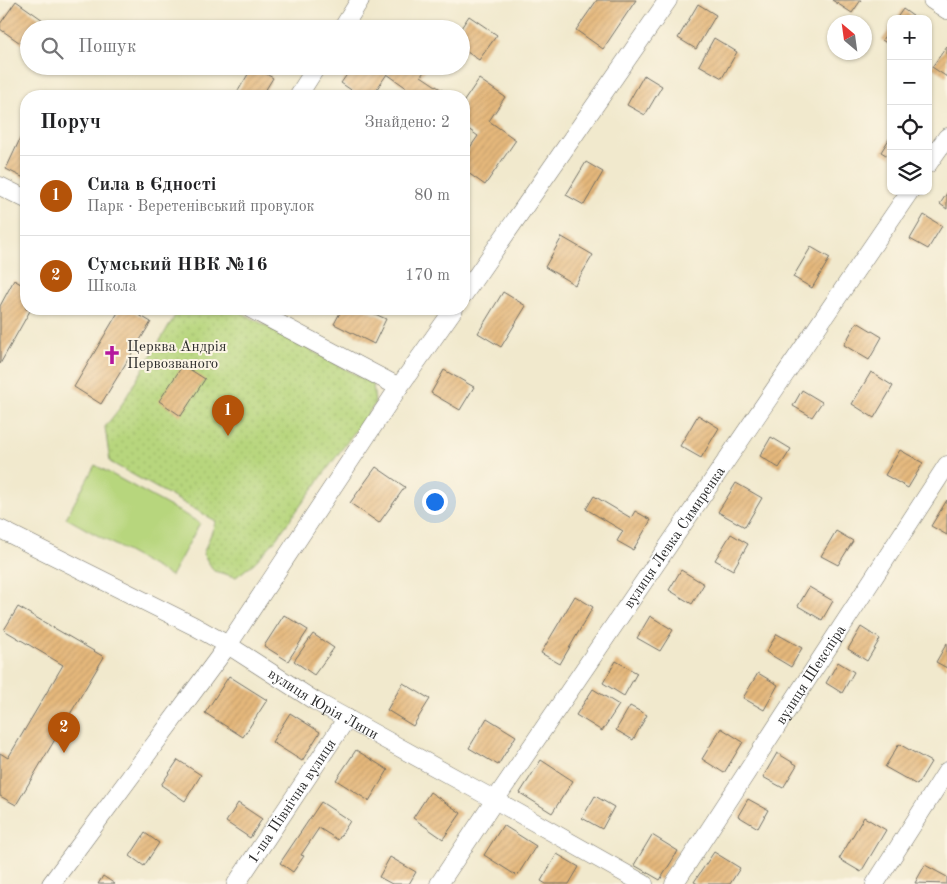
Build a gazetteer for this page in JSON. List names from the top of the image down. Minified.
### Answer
{"streets":{"street":["вулиця Левка Симиренка","вулиця Шекспіра","вулиця Юрія Липи","1-ша Північна вулиця"]},"crossings":[["вулиця Левка Симиренка","вулиця Юрія Липи"],["вулиця Юрія Липи","1-ша Північна вулиця"]],"places":{"church":["Церква Андрія Первозваного"]},"north":"top left","page":{"map_buttons":["+","−"],"search":"Пошук","heading":["Поруч","Знайдено: 2"],"list":[{"mark":"1","name":"Сила в Єдності","note":"Парк · Веретенівський провулок","value":"80 m"},{"mark":"2","name":"Сумський НВК №16","note":"Школа","value":"170 m"}],"pins":["1","2"]}}
